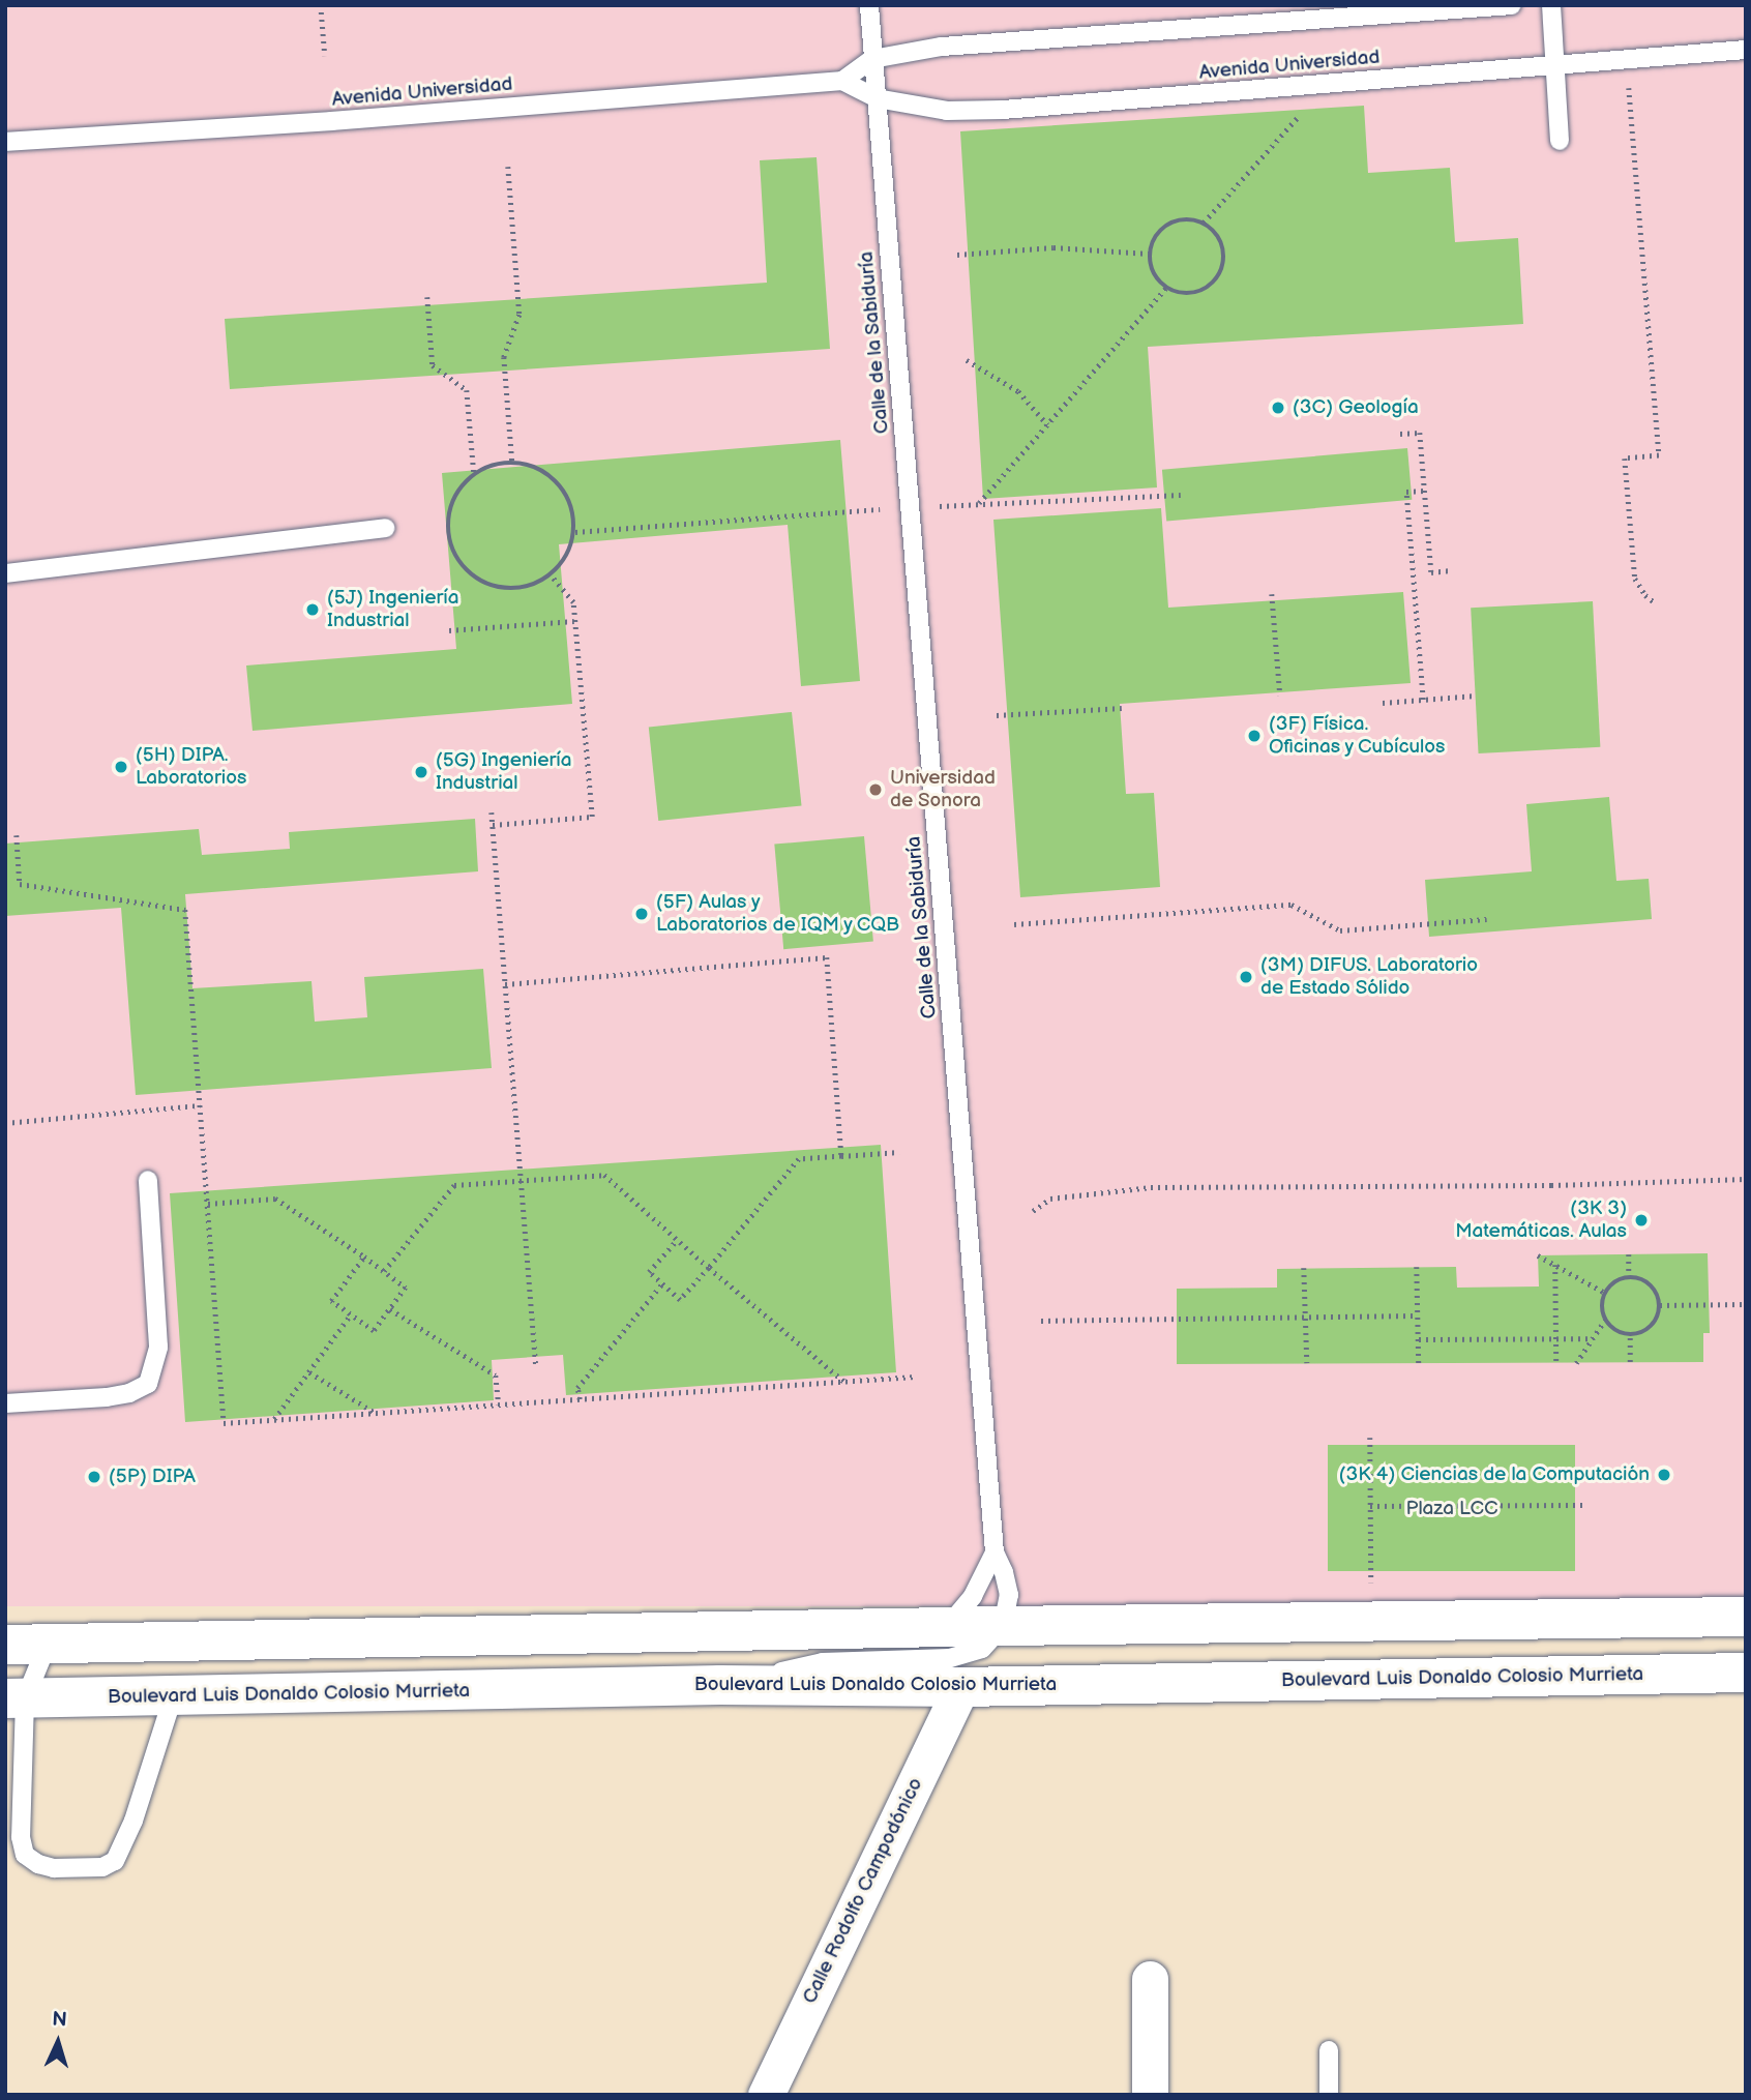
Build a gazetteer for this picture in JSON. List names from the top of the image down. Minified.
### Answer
{"streets":{"main road":["Boulevard Luis Donaldo Colosio Murrieta"],"street":["Calle Rodolfo Campodónico"],"lane":["Avenida Universidad","Calle de la Sabiduría"]},"crossings":[["Avenida Universidad","Calle de la Sabiduría"],["Boulevard Luis Donaldo Colosio Murrieta","Calle Rodolfo Campodónico"]],"parks":["Plaza LCC"],"places":["(3C) Geología","(5J) Ingeniería Industrial","(3F) Física. Oficinas y Cubículos","(5H) DIPA. Laboratorios","(5G) Ingeniería Industrial","Universidad de Sonora","(5F) Aulas y Laboratorios de IQM y CQB","(3M) DIFUS. Laboratorio de Estado Sólido","(3K 3) Matemáticas. Aulas","(3K 4) Ciencias de la Computación","(5P) DIPA"],"north":"top"}
